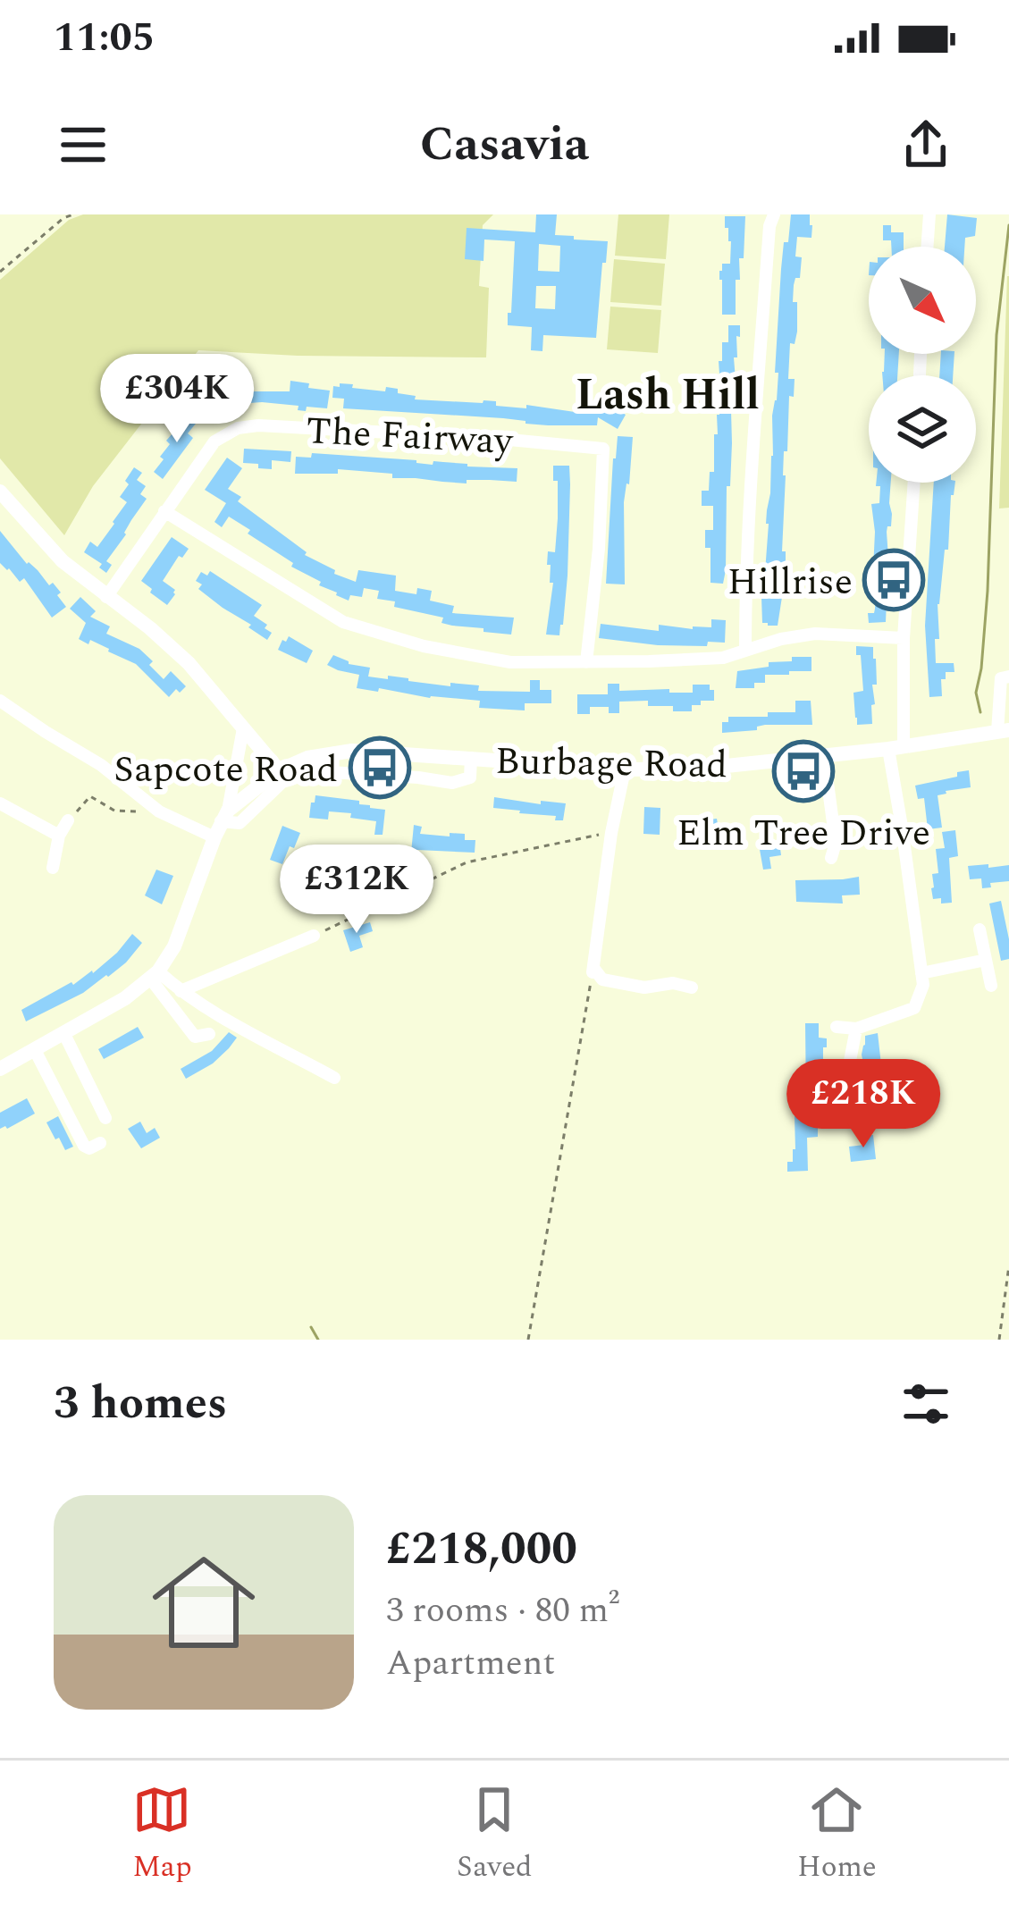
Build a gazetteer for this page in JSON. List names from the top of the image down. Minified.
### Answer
{"streets":{"main road":["Burbage Road"],"street":["The Fairway"]},"districts":["Lash Hill"],"places":{"bus stop":["Hillrise","Sapcote Road","Elm Tree Drive"]},"north":"bottom right","page":{"status":"11:05","header":"Casavia","price":["£304K","£312K","£218K"],"heading":"3 homes","list":[{"name":"£218,000","note":"3 rooms · 80 m² · Apartment"}],"tabs":["Map","Saved","Home"]}}
